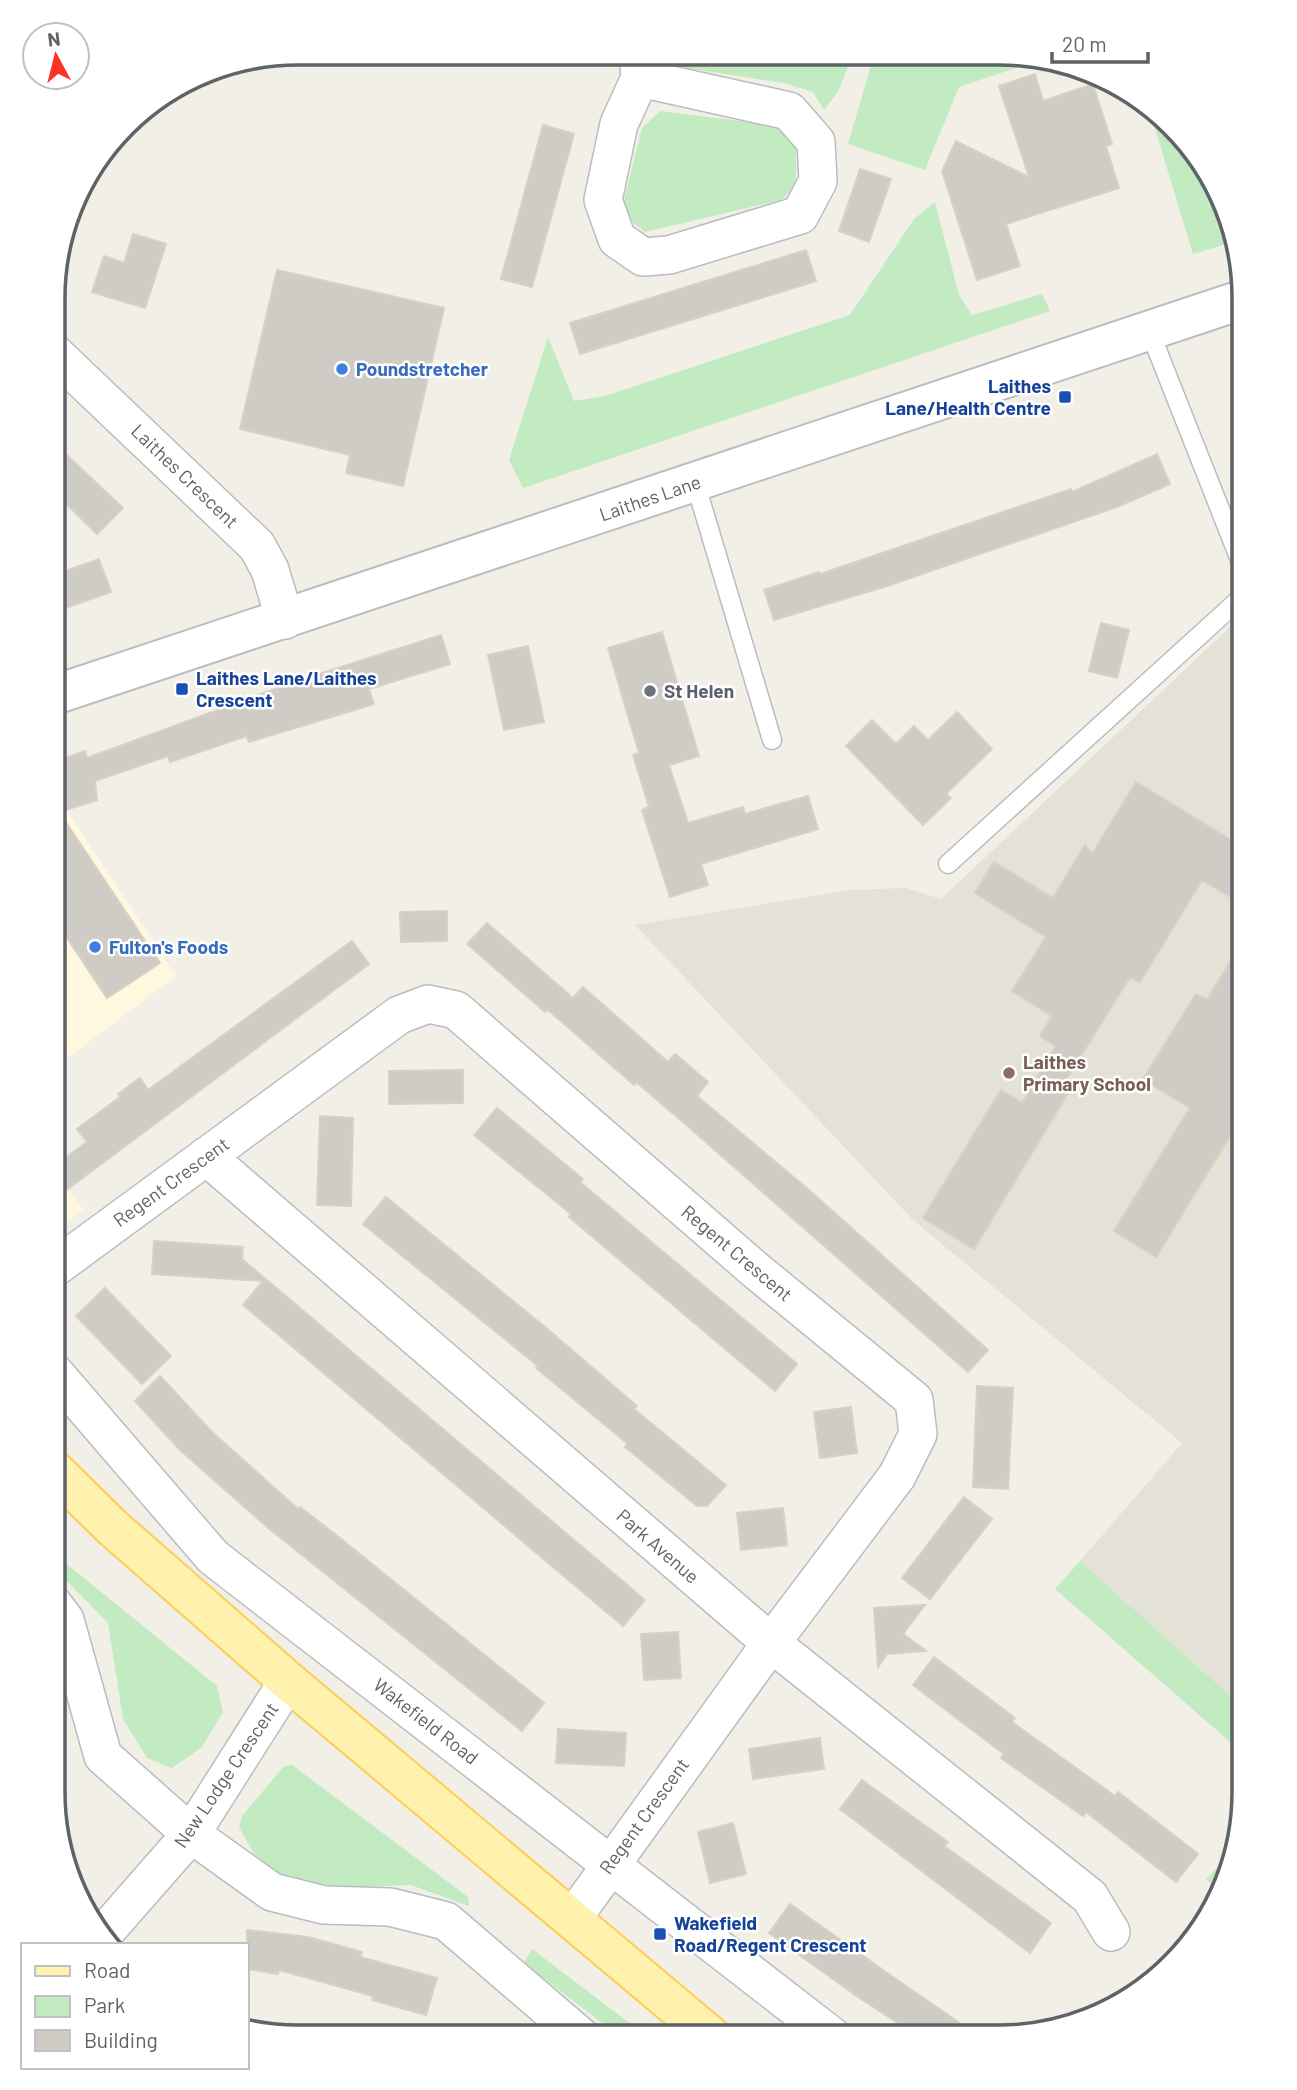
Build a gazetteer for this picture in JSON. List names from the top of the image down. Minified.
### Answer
{"streets":{"main road":["Laithes Lane"],"street":["Laithes Crescent","Regent Crescent","Park Avenue","Wakefield Road","New Lodge Crescent"]},"crossings":[["Laithes Crescent","Laithes Lane"],["Regent Crescent","Park Avenue"],["Regent Crescent","Wakefield Road"]],"places":{"other":["Poundstretcher","St Helen","Fulton's Foods","Laithes Primary School"],"transit":["Laithes Lane/Health Centre","Laithes Lane/Laithes Crescent","Wakefield Road/Regent Crescent"]},"legend":["Road","Park","Building"],"scale_bar":"20 m","north":"top"}
